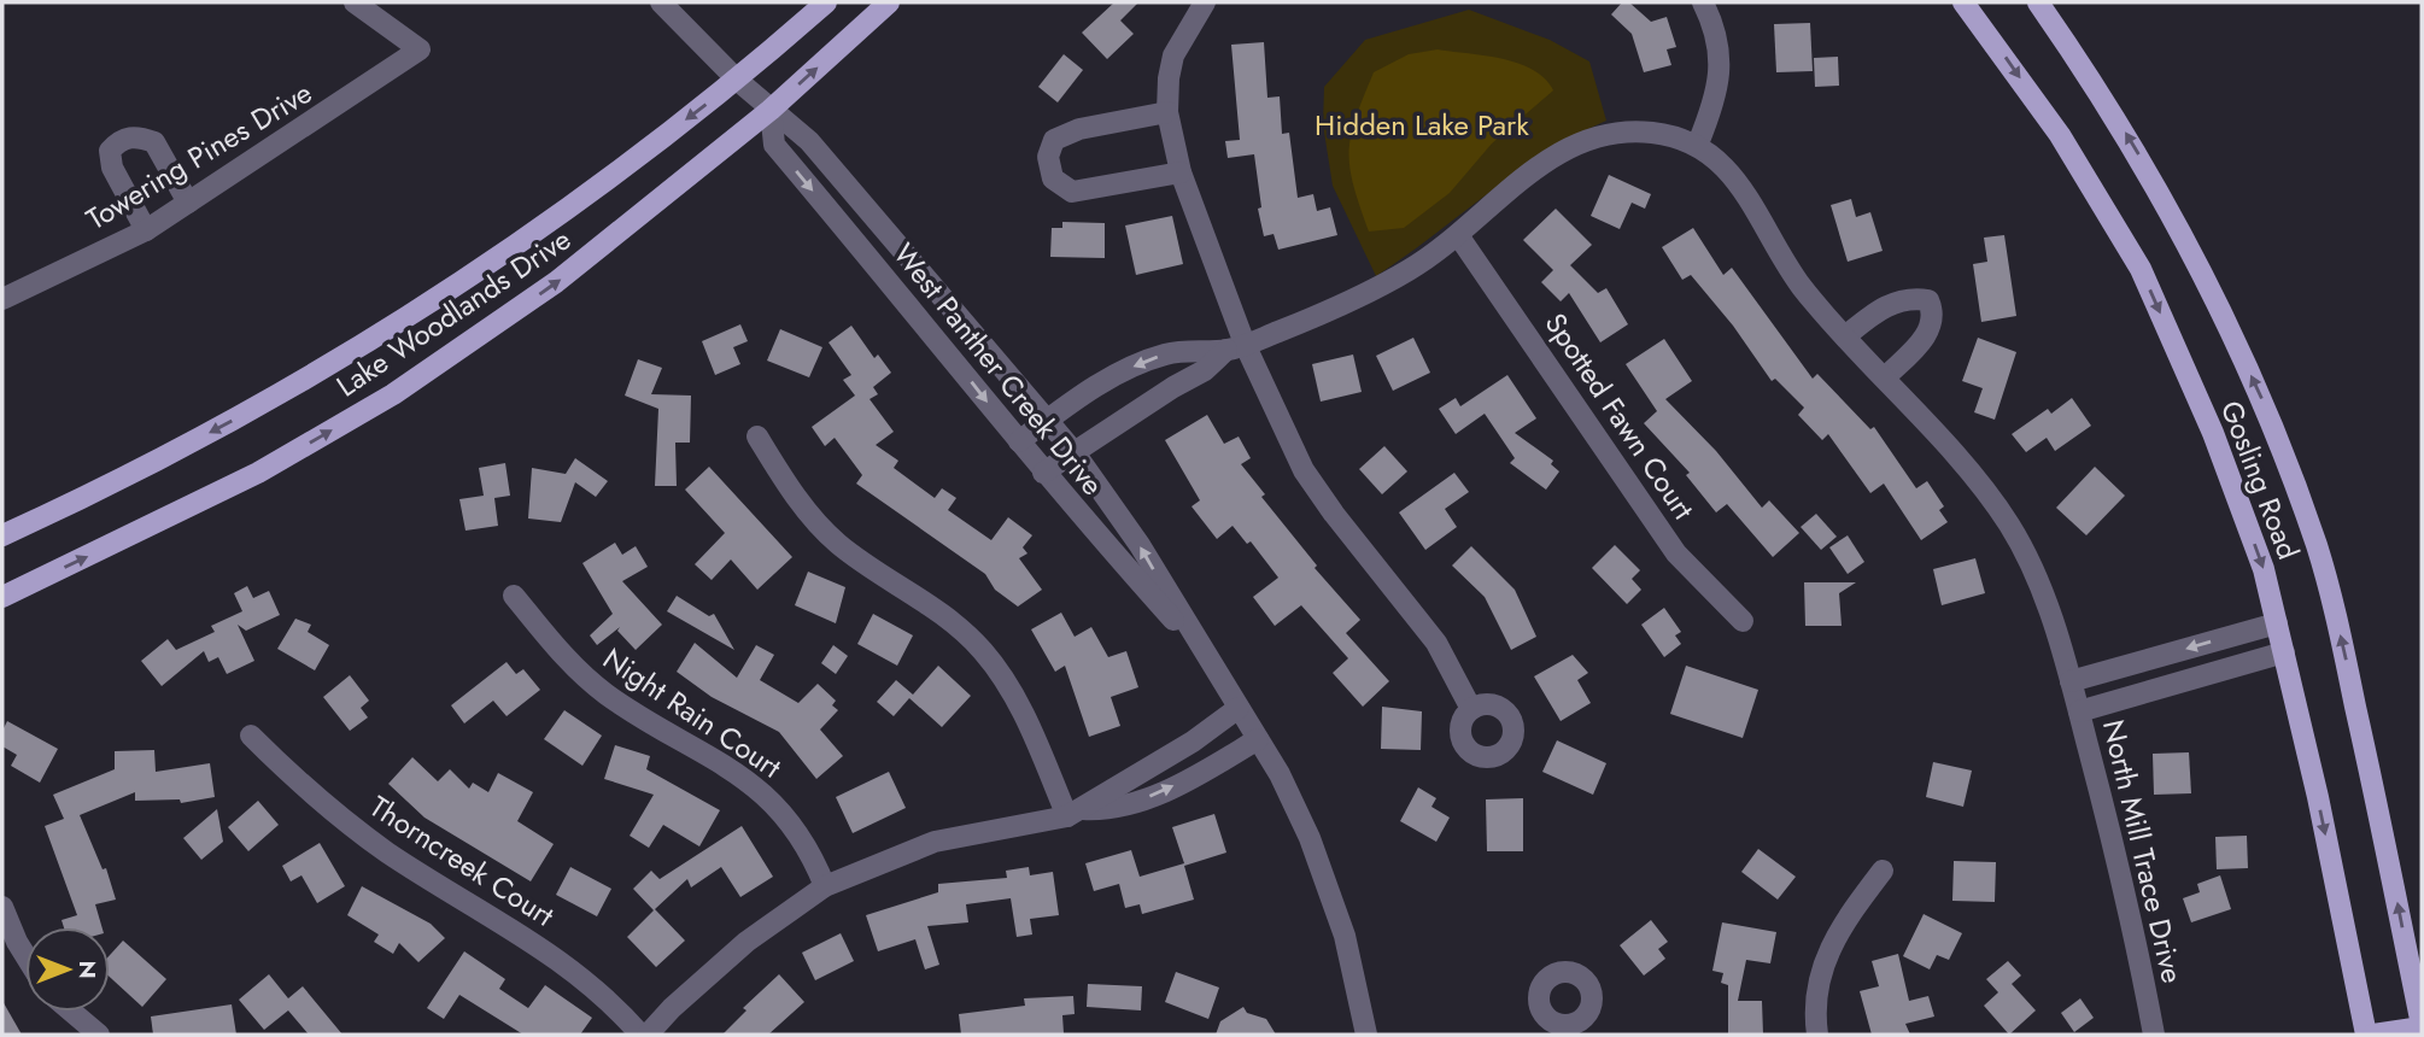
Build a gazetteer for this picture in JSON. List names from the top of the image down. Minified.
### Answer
{"streets":{"main road":["Lake Woodlands Drive","Gosling Road"],"street":["Towering Pines Drive","West Panther Creek Drive","Spotted Fawn Court","Night Rain Court","North Mill Trace Drive","Thorncreek Court"]},"crossings":[["Lake Woodlands Drive","West Panther Creek Drive"]],"parks":["Hidden Lake Park"],"north":"right"}
